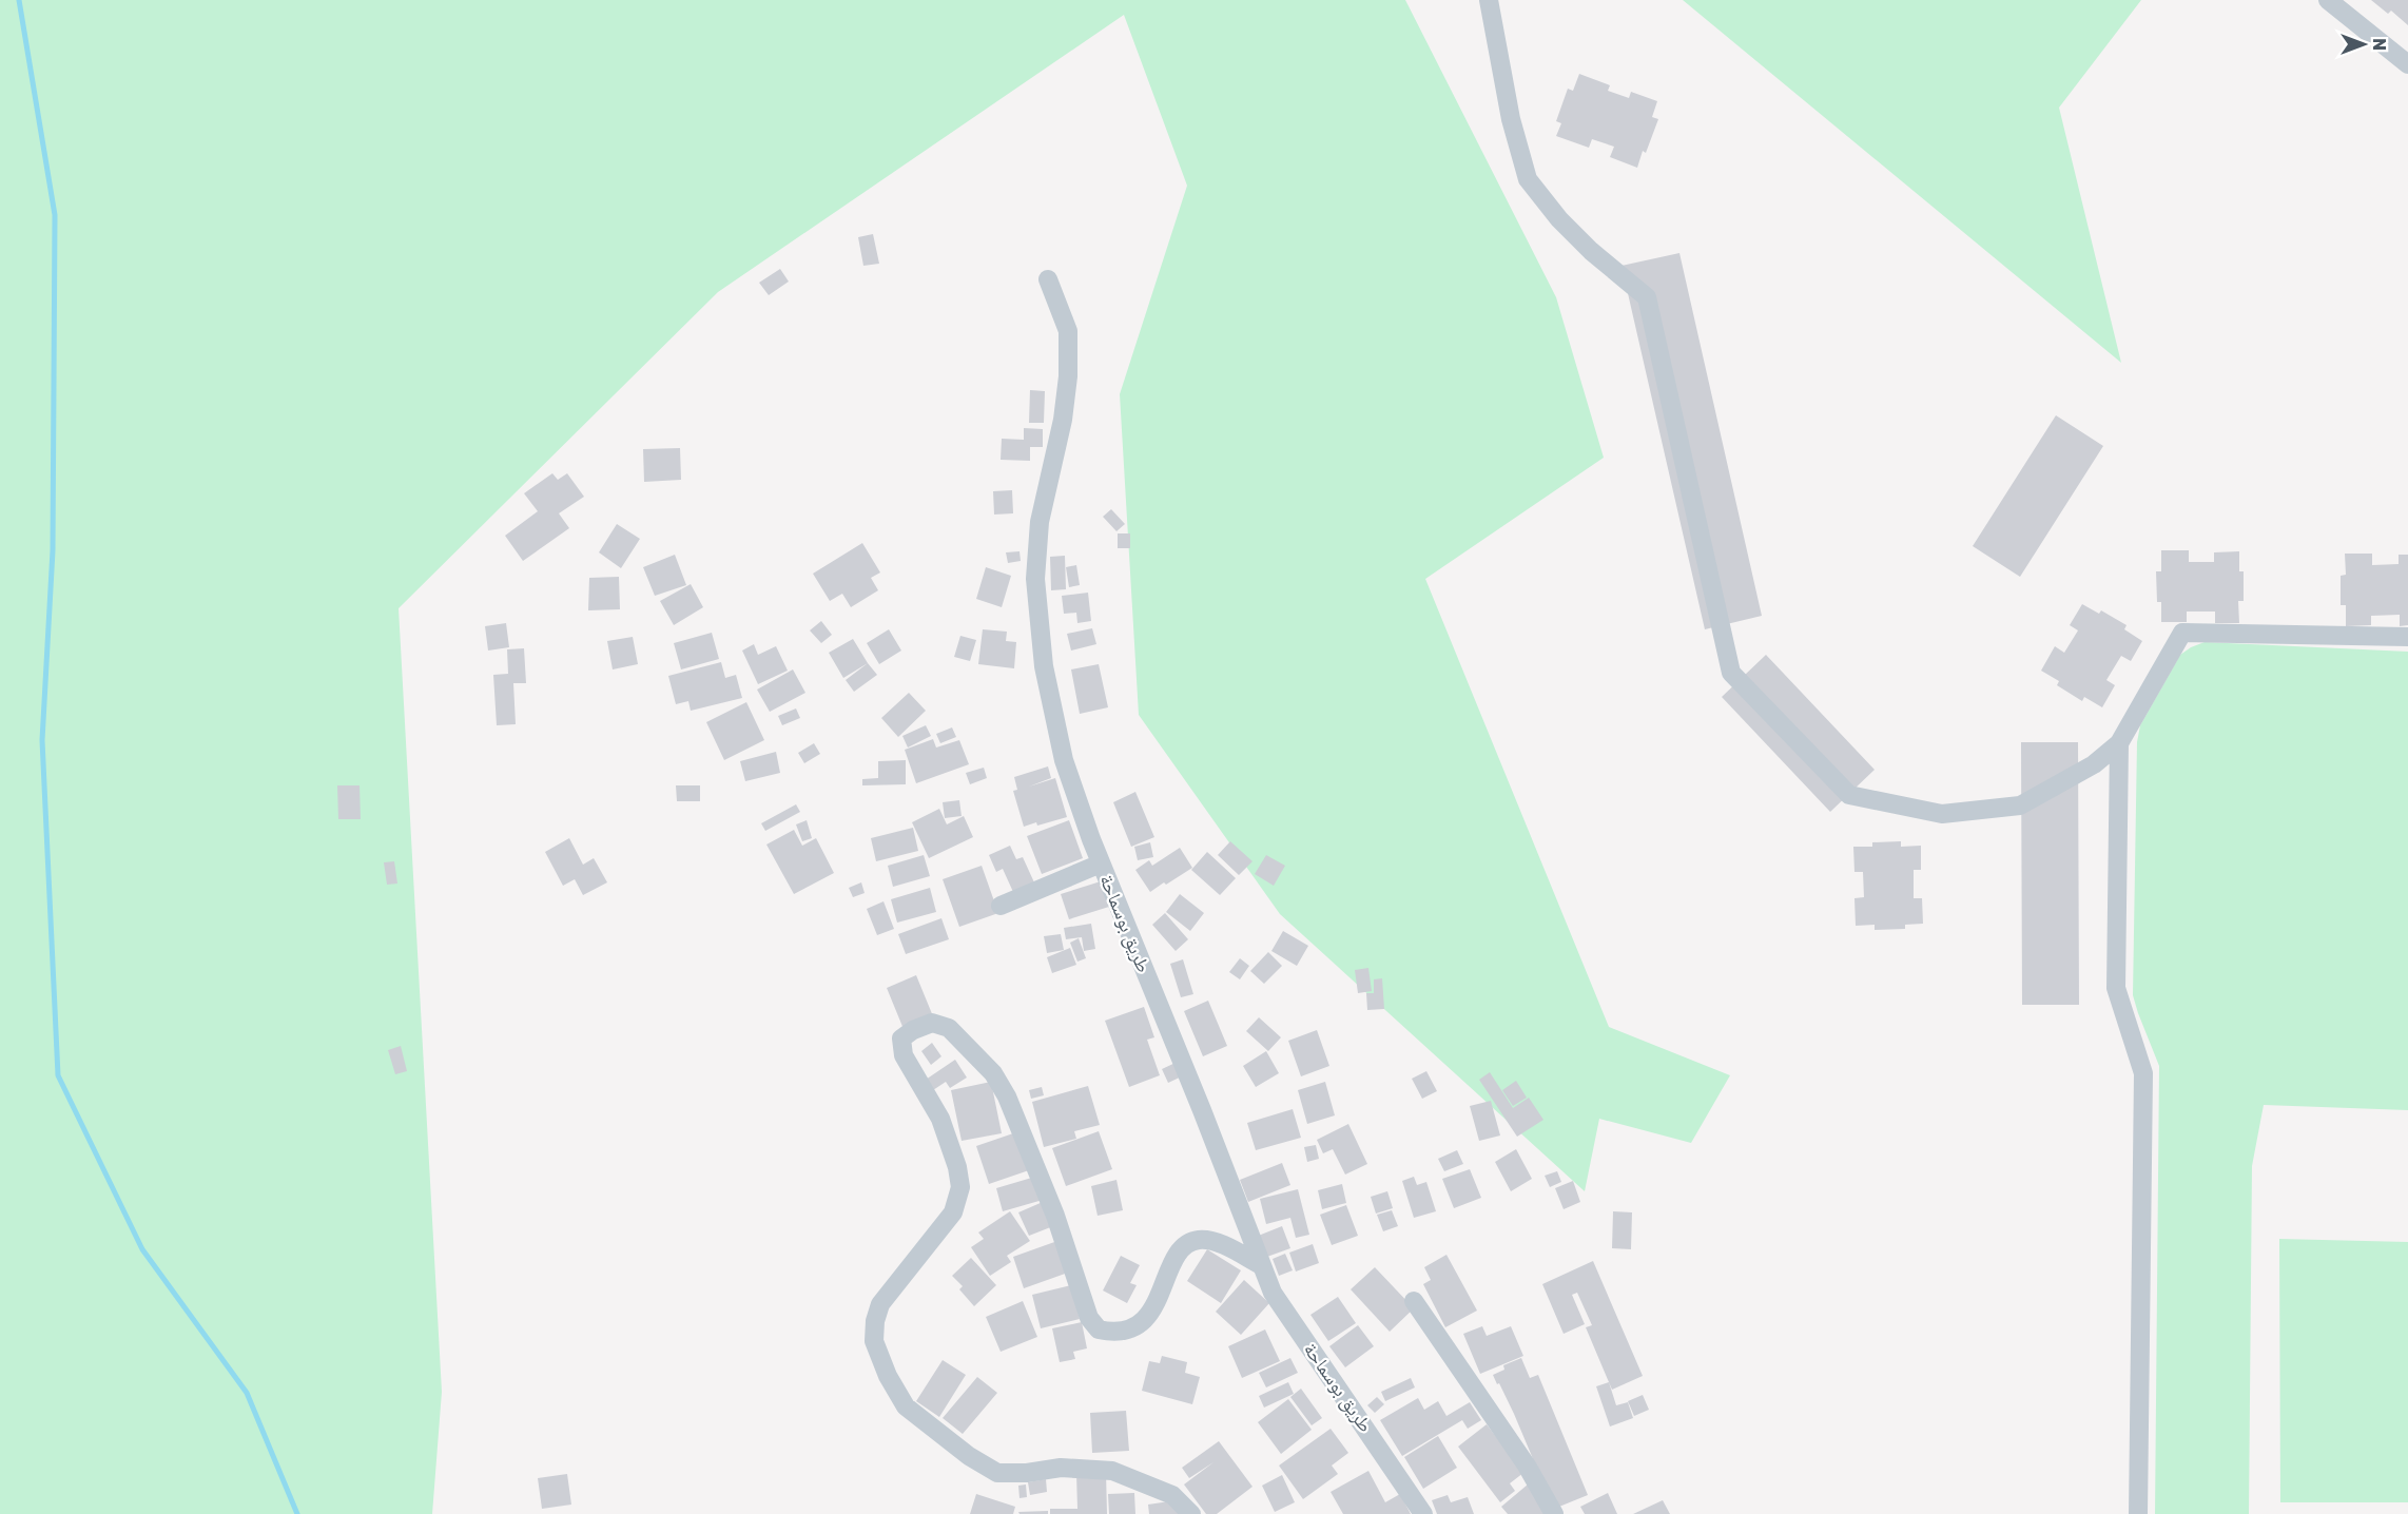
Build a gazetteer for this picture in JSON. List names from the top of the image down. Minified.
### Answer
{"streets":{"street":["طريق بوسماحة"]},"north":"right"}
